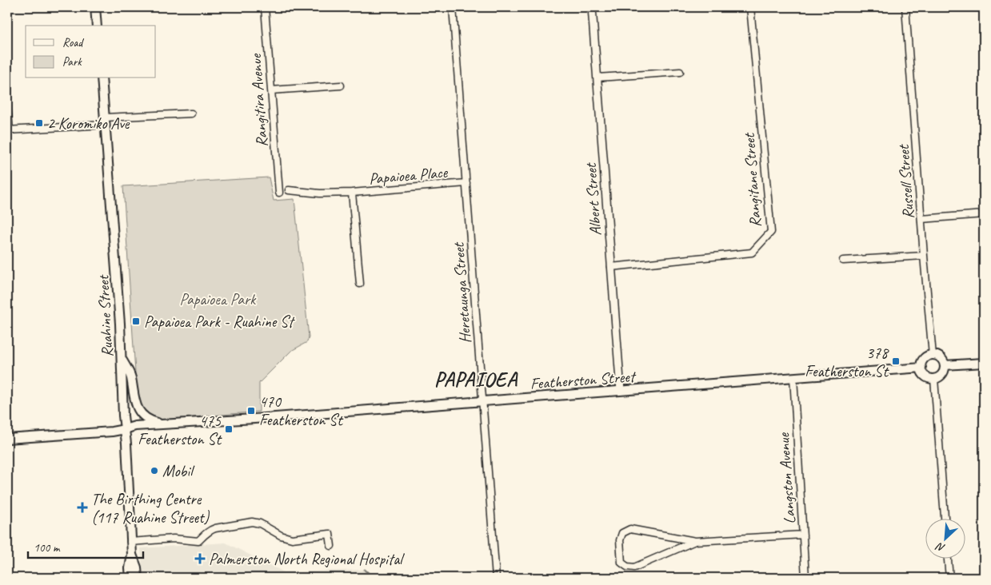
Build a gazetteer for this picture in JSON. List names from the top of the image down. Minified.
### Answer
{"streets":{"main road":["Ruahine Street","Featherston Street"],"street":["Rangitira Avenue","Papaioea Place","Rangitane Street","Russell Street","Albert Street","Heretaunga Street","Langston Avenue"]},"crossings":[["Papaioea Place","Heretaunga Street"],["Rangitane Street","Albert Street"],["Russell Street","Featherston Street"],["Albert Street","Featherston Street"],["Heretaunga Street","Featherston Street"],["Ruahine Street","Featherston Street"],["Featherston Street","Langston Avenue"]],"districts":["PAPAIOEA"],"parks":["Papaioea Park"],"places":{"transit":["2 Koromiko Ave","Papaioea Park - Ruahine St","378 Featherston St","470 Featherston St","475 Featherston St"],"other":["Mobil"],"health":["The Birthing Centre (117 Ruahine Street)","Palmerston North Regional Hospital"]},"legend":["Road","Park"],"scale_bar":"100 m","north":"bottom left"}
